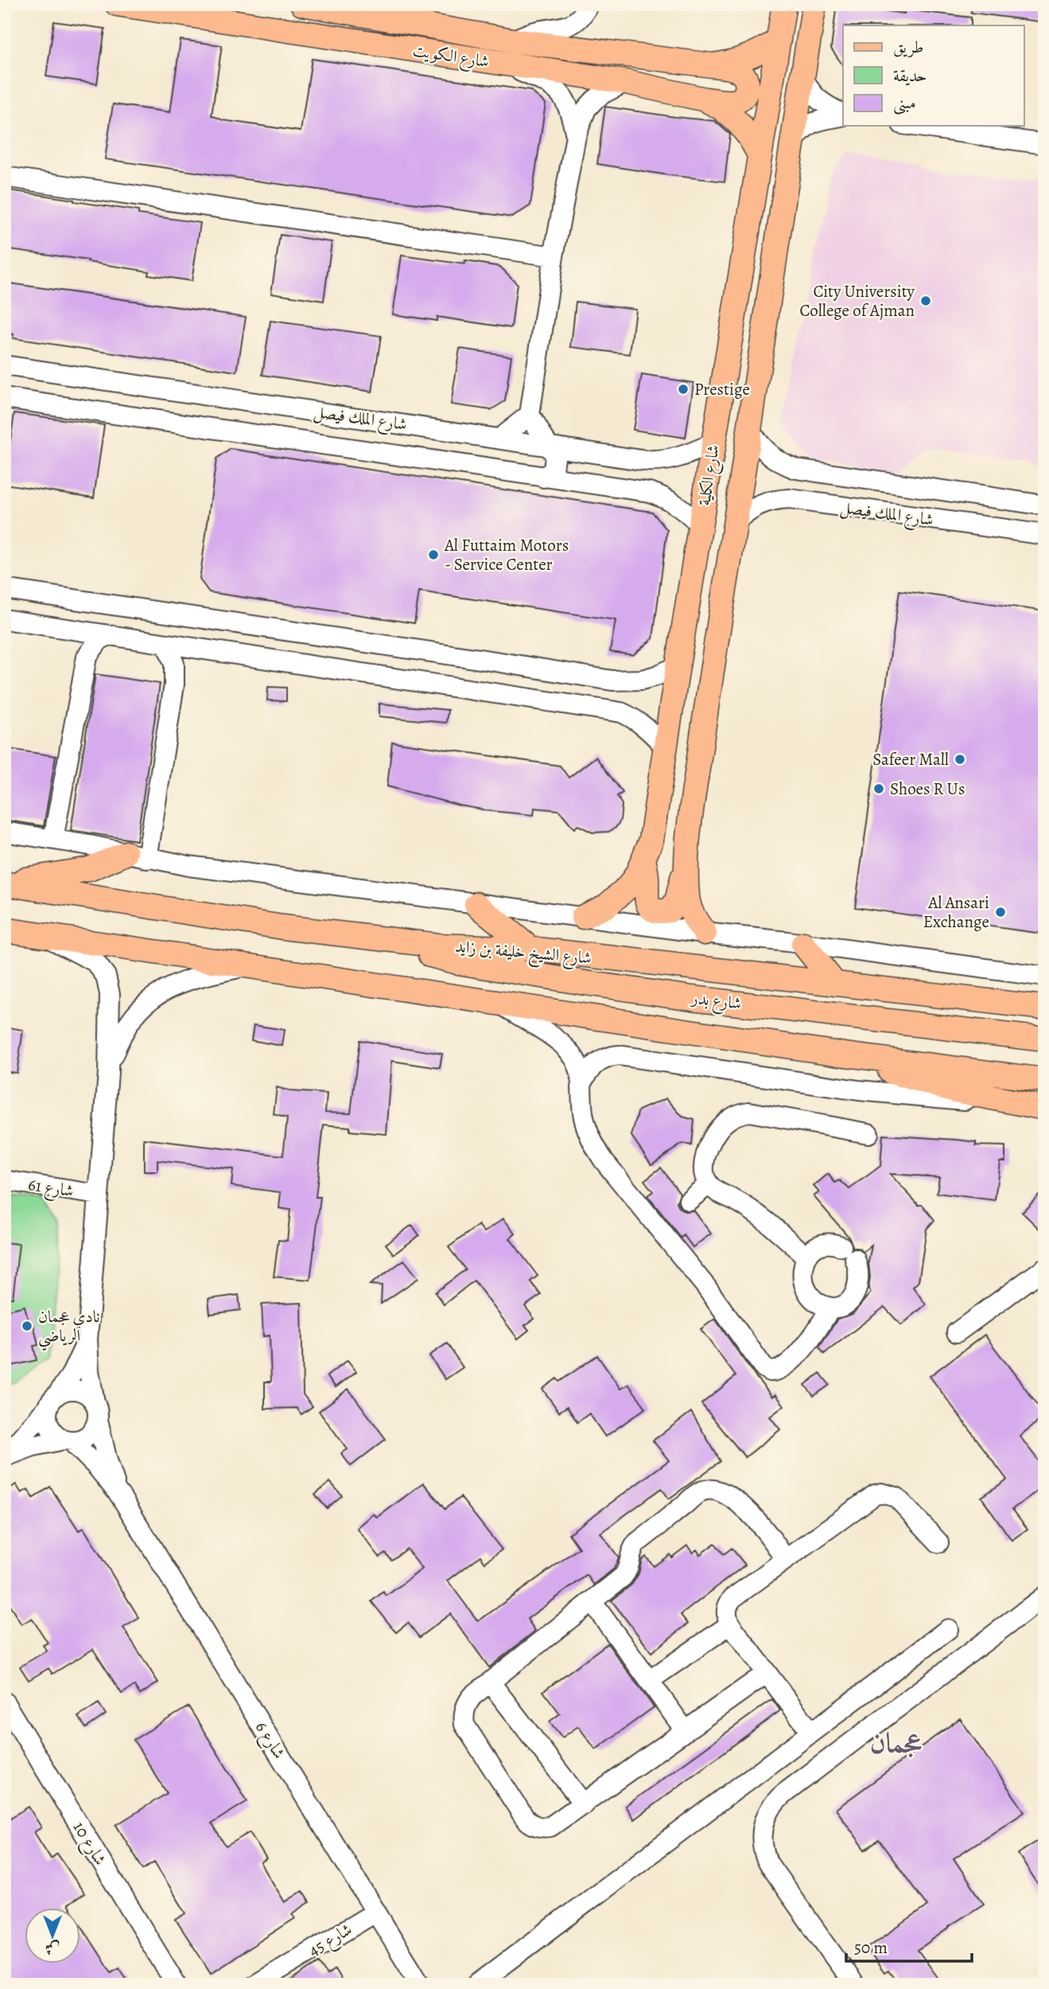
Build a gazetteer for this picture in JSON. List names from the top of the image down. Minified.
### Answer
{"streets":{"main road":["شارع الكويت","شارع الكلية","شارع الشيخ خليفة بن زايد","شارع بدر"],"street":["شارع الملك فيصل","شارع 61","شارع 6","شارع 10","شارع 45"]},"crossings":[["شارع الكويت","شارع الكلية"],["شارع الملك فيصل","شارع الكلية"],["شارع الشيخ خليفة بن زايد","شارع بدر"],["شارع 6","شارع 45"]],"districts":["عجمان"],"places":["City University College of Ajman","Prestige","Al Futtaim Motors - Service Center","Safeer Mall","Shoes R Us","Al Ansari Exchange","نادي عجمان الرياضي"],"legend":["طريق","حديقة","مبنى"],"scale_bar":"50 m","north":"bottom"}
